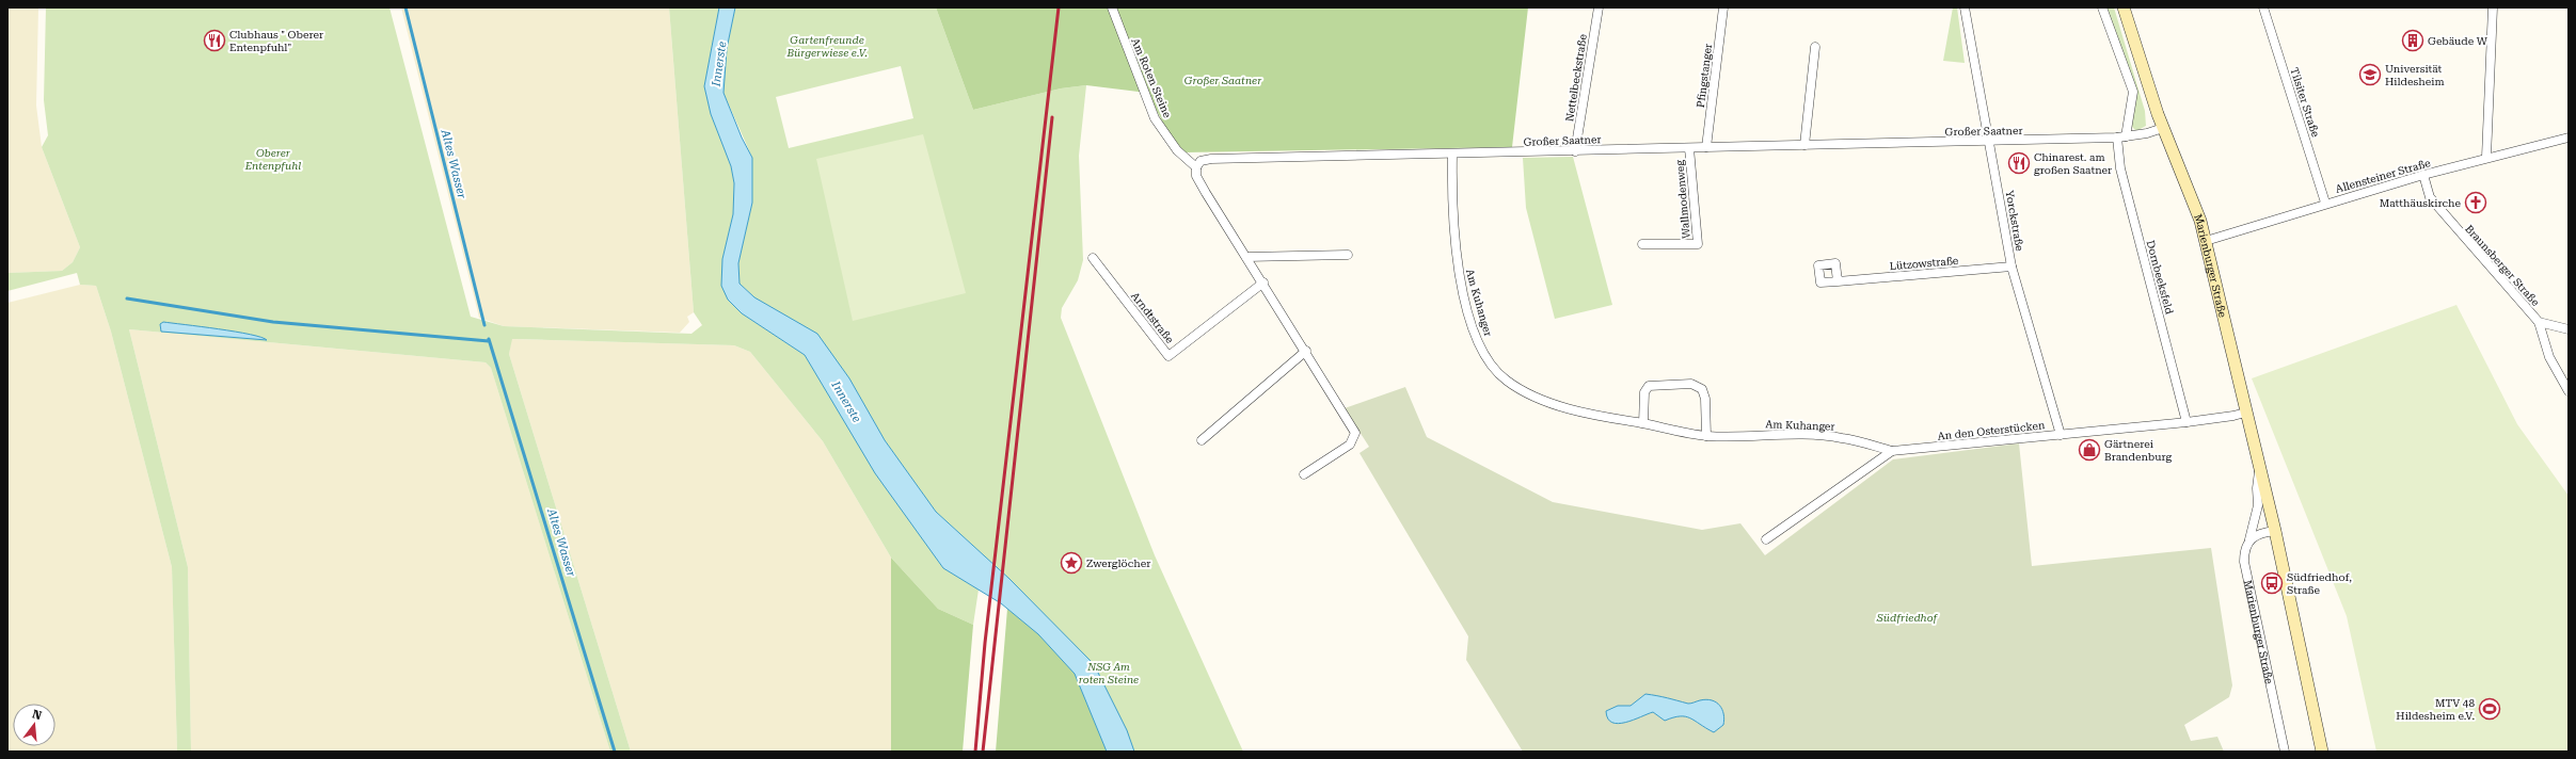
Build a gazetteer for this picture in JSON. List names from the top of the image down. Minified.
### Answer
{"streets":{"main road":["Marienburger Straße"],"street":["Pfingstanger","Am Roten Steine","Nettelbeckstraße","Tilsiter Straße","Großer Saatner","Allensteiner Straße","Wallmodenweg","Yorckstraße","Lützowstraße","Braunsberger Straße","Dornbeeksfeld","Am Kuhanger","Arndtstraße","An den Osterstücken"]},"crossings":[["Pfingstanger","Großer Saatner"],["Am Roten Steine","Großer Saatner"],["Am Roten Steine","Arndtstraße"],["Nettelbeckstraße","Großer Saatner"],["Tilsiter Straße","Allensteiner Straße"],["Großer Saatner","Wallmodenweg"],["Großer Saatner","Yorckstraße"],["Großer Saatner","Marienburger Straße"],["Großer Saatner","Dornbeeksfeld"],["Großer Saatner","Am Kuhanger"],["Allensteiner Straße","Braunsberger Straße"],["Allensteiner Straße","Marienburger Straße"],["Yorckstraße","Lützowstraße"],["Yorckstraße","An den Osterstücken"],["Marienburger Straße","An den Osterstücken"],["Dornbeeksfeld","An den Osterstücken"],["Am Kuhanger","An den Osterstücken"]],"water":["Innerste","Altes Wasser"],"parks":["Gartenfreunde Bürgerwiese e.V.","Großer Saatner","Oberer Entenpfuhl","Südfriedhof","NSG Am roten Steine"],"places":{"restaurant":["Clubhaus \" Oberer Entenpfuhl\"","Chinarest. am großen Saatner"],"building":["Gebäude W"],"school or university":["Universität Hildesheim"],"church":["Matthäuskirche"],"shop":["Gärtnerei Brandenburg"],"place":["Zwerglöcher"],"bus stop":["Südfriedhof, Straße"],"sports":["MTV 48 Hildesheim e.V."]},"north":"top"}
